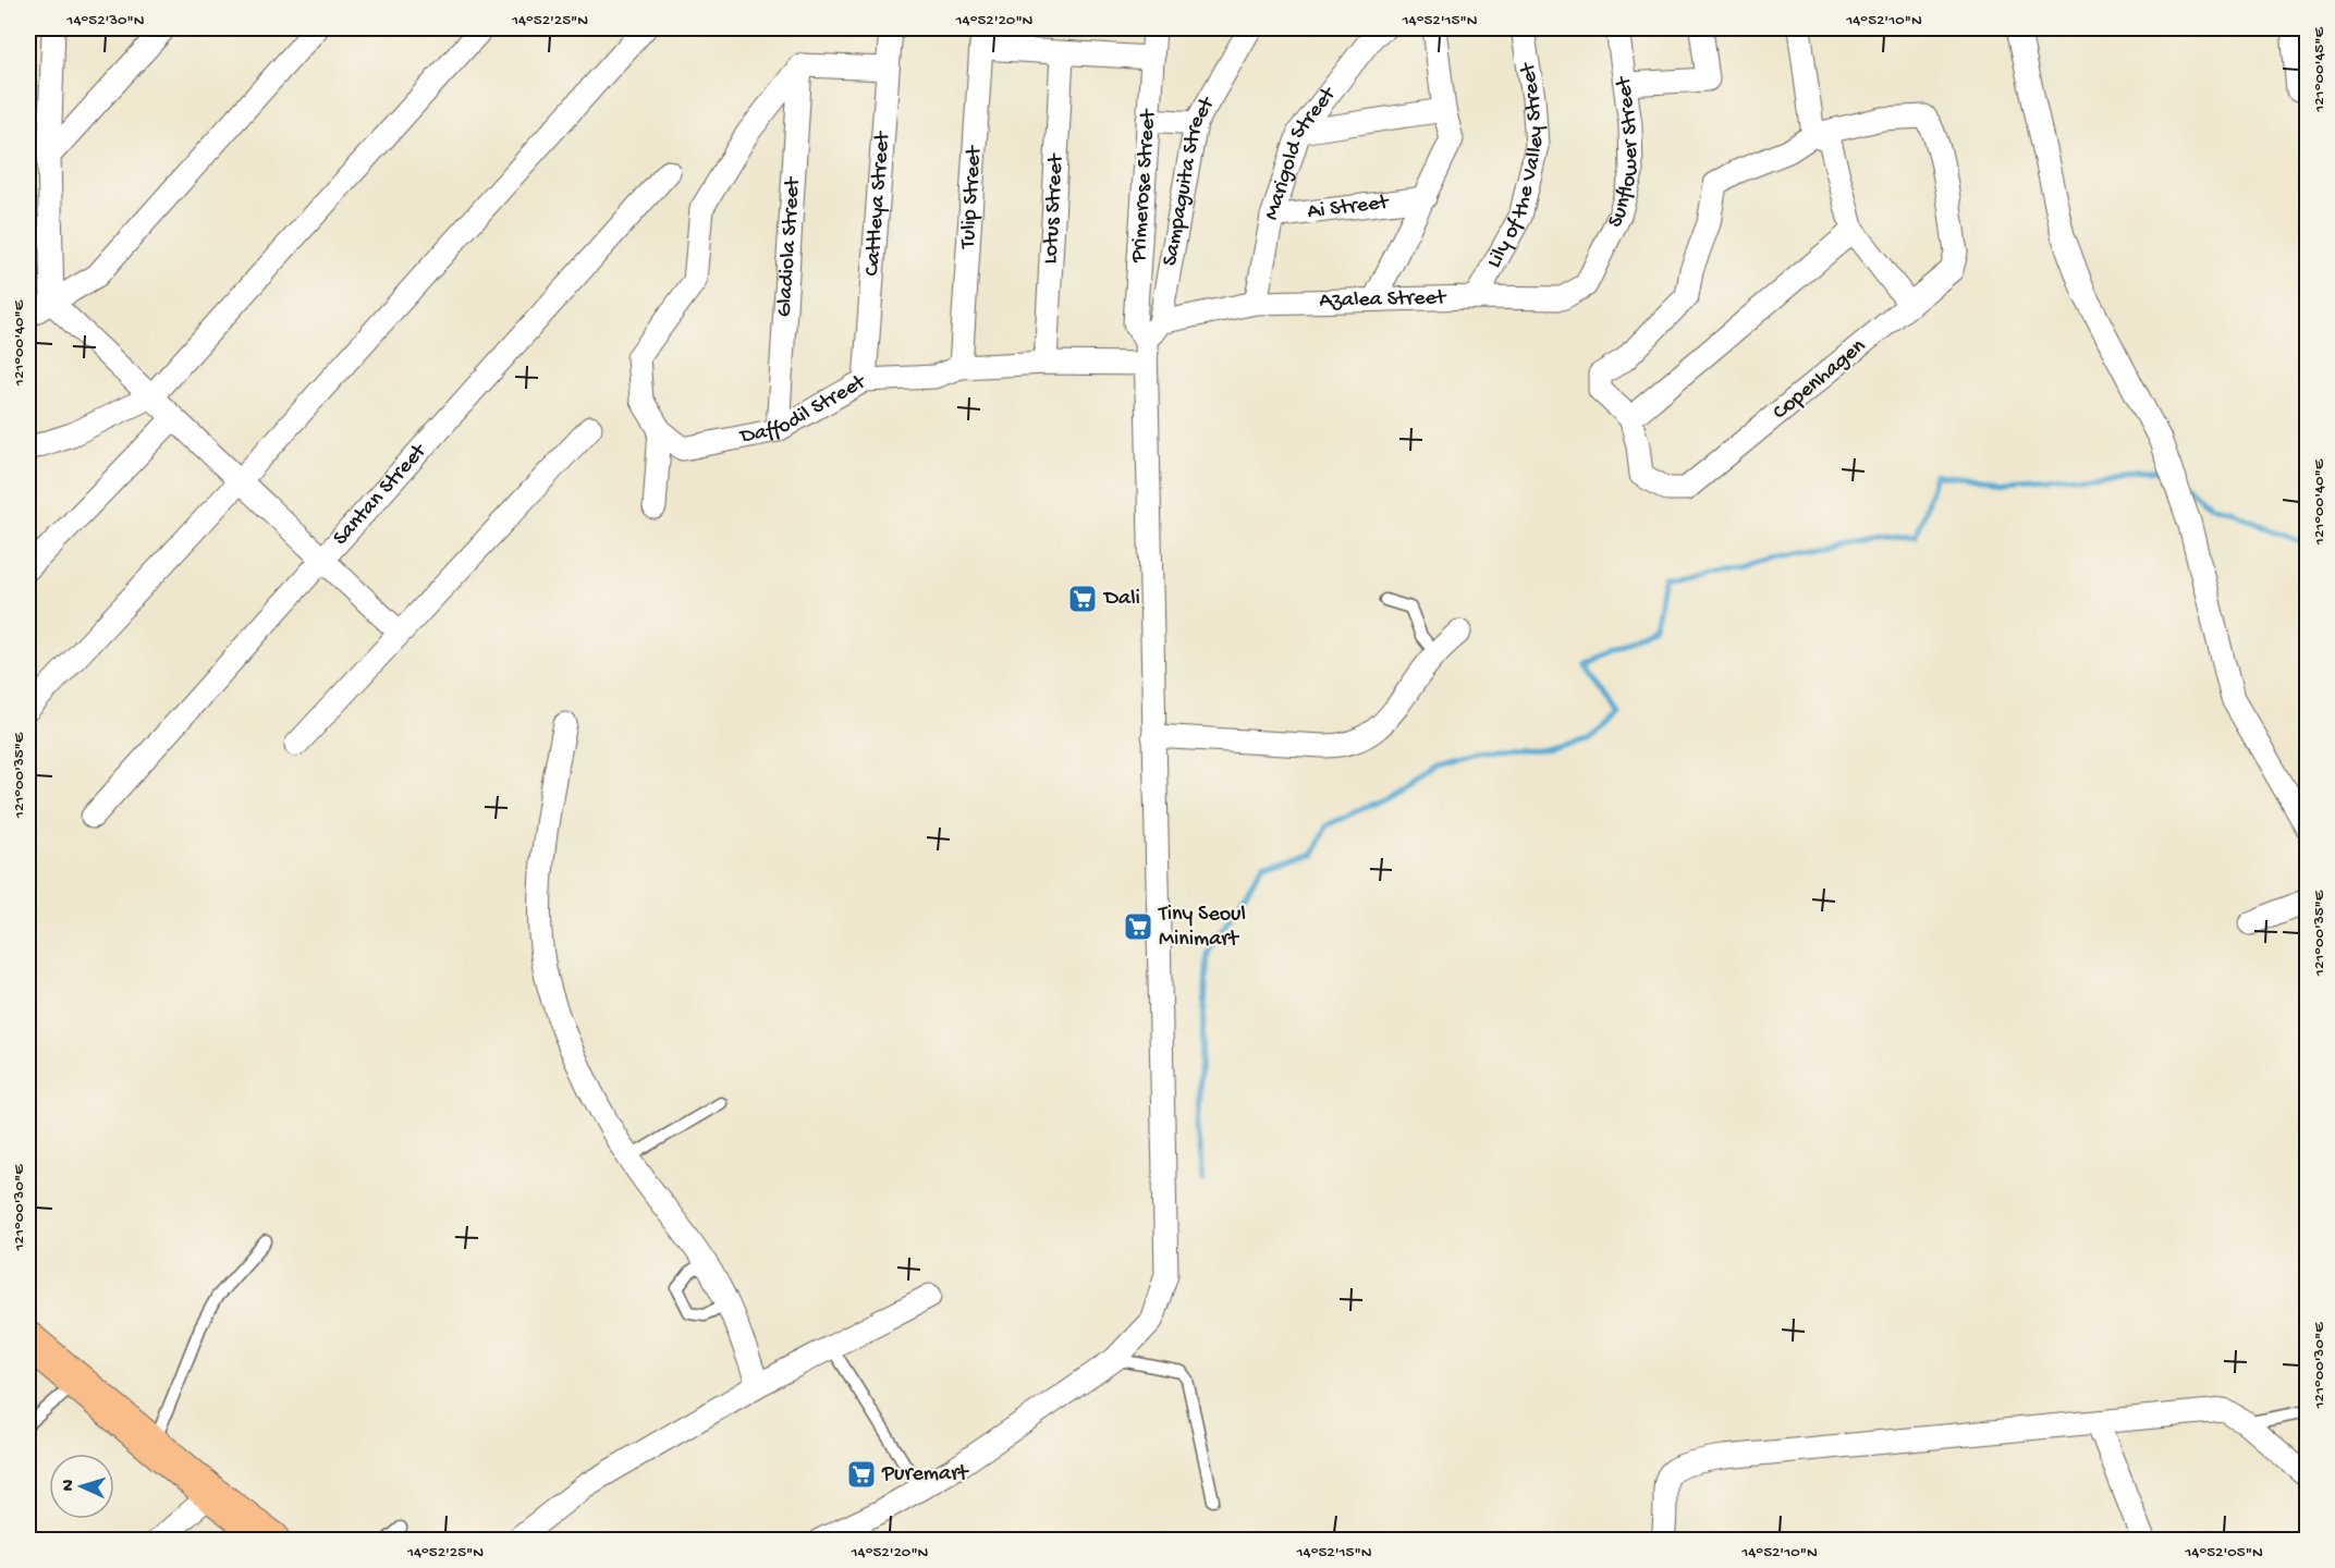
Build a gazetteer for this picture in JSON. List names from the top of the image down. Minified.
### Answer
{"streets":{"street":["Sunflower Street","Marigold Street","Lily of the Valley Street","Sampaguita Street","Primerose Street","Tulip Street","Cattleya Street","Ai Street","Lotus Street","Gladiola Street","Azalea Street","Copenhagen","Daffodil Street","Santan Street"]},"crossings":[["Sunflower Street","Azalea Street"],["Marigold Street","Ai Street"],["Marigold Street","Azalea Street"],["Lily of the Valley Street","Azalea Street"],["Sampaguita Street","Primerose Street"],["Sampaguita Street","Azalea Street"],["Sampaguita Street","Daffodil Street"],["Primerose Street","Daffodil Street"],["Tulip Street","Daffodil Street"],["Cattleya Street","Daffodil Street"],["Lotus Street","Daffodil Street"],["Gladiola Street","Daffodil Street"]],"places":{"supermarket":["Dali","Tiny Seoul Minimart","Puremart"]},"north":"left","coordinates":["14°52'30\"N","14°52'25\"N","14°52'20\"N","14°52'15\"N","14°52'10\"N","121°00'45\"E","121°00'40\"E","121°00'35\"E","121°00'30\"E","14°52'05\"N"]}
